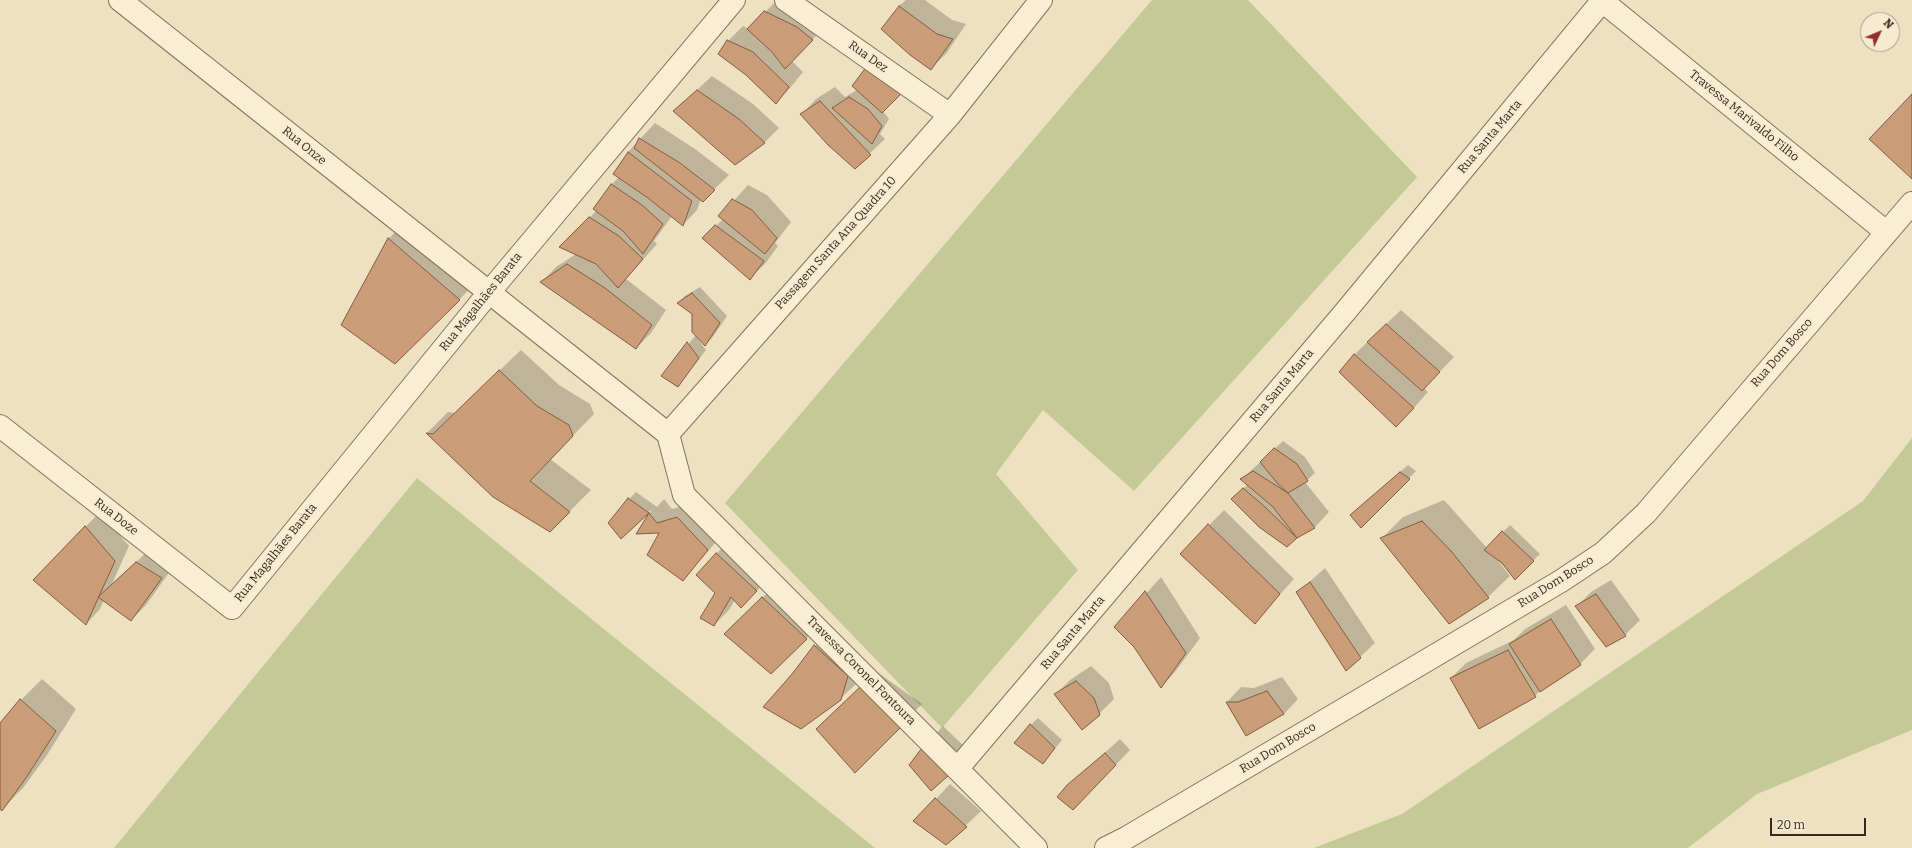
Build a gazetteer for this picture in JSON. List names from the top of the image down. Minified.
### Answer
{"streets":{"street":["Rua Dez","Travessa Marivaldo Filho","Rua Santa Marta","Rua Onze","Passagem Santa Ana Quadra 10","Rua Magalhães Barata","Rua Dom Bosco","Rua Doze","Travessa Coronel Fontoura"]},"crossings":[["Rua Dez","Passagem Santa Ana Quadra 10"],["Travessa Marivaldo Filho","Rua Santa Marta"],["Travessa Marivaldo Filho","Rua Dom Bosco"],["Rua Santa Marta","Travessa Coronel Fontoura"],["Rua Onze","Passagem Santa Ana Quadra 10"],["Rua Onze","Rua Magalhães Barata"],["Rua Onze","Travessa Coronel Fontoura"],["Passagem Santa Ana Quadra 10","Travessa Coronel Fontoura"],["Rua Magalhães Barata","Rua Doze"]],"scale_bar":"20 m","north":"top right"}
